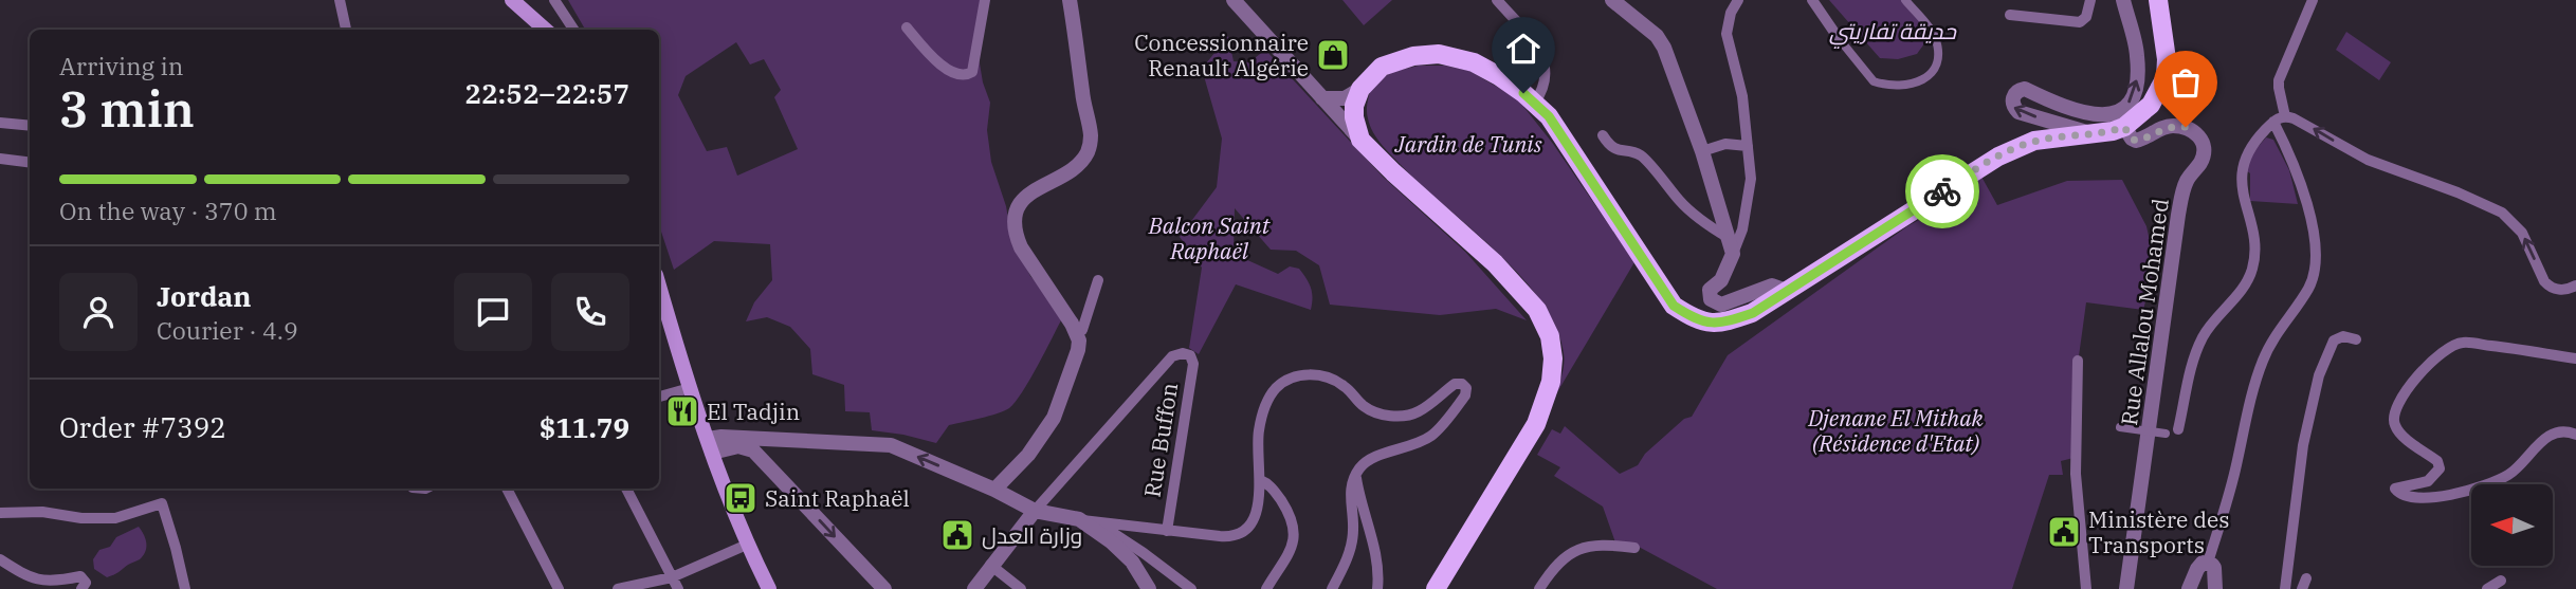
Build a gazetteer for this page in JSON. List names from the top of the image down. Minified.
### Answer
{"streets":{"street":["Rue Allalou Mohamed","Rue Buffon"]},"parks":["حديقة تفاريتي","Jardin de Tunis","Balcon Saint Raphaël","Djenane El Mithak (Résidence d'Etat)"],"places":{"shop":["Concessionnaire Renault Algérie"],"restaurant":["El Tadjin"],"bus stop":["Saint Raphaël"],"public building":["Ministère des Transports","وزارة العدل"]},"north":"left","page":{"heading":["3 min","Arriving in","22:52–22:57"],"panel":["Jordan","Courier · 4.9","Order #7392","$11.79"],"bar":"On the way · 370 m"}}
